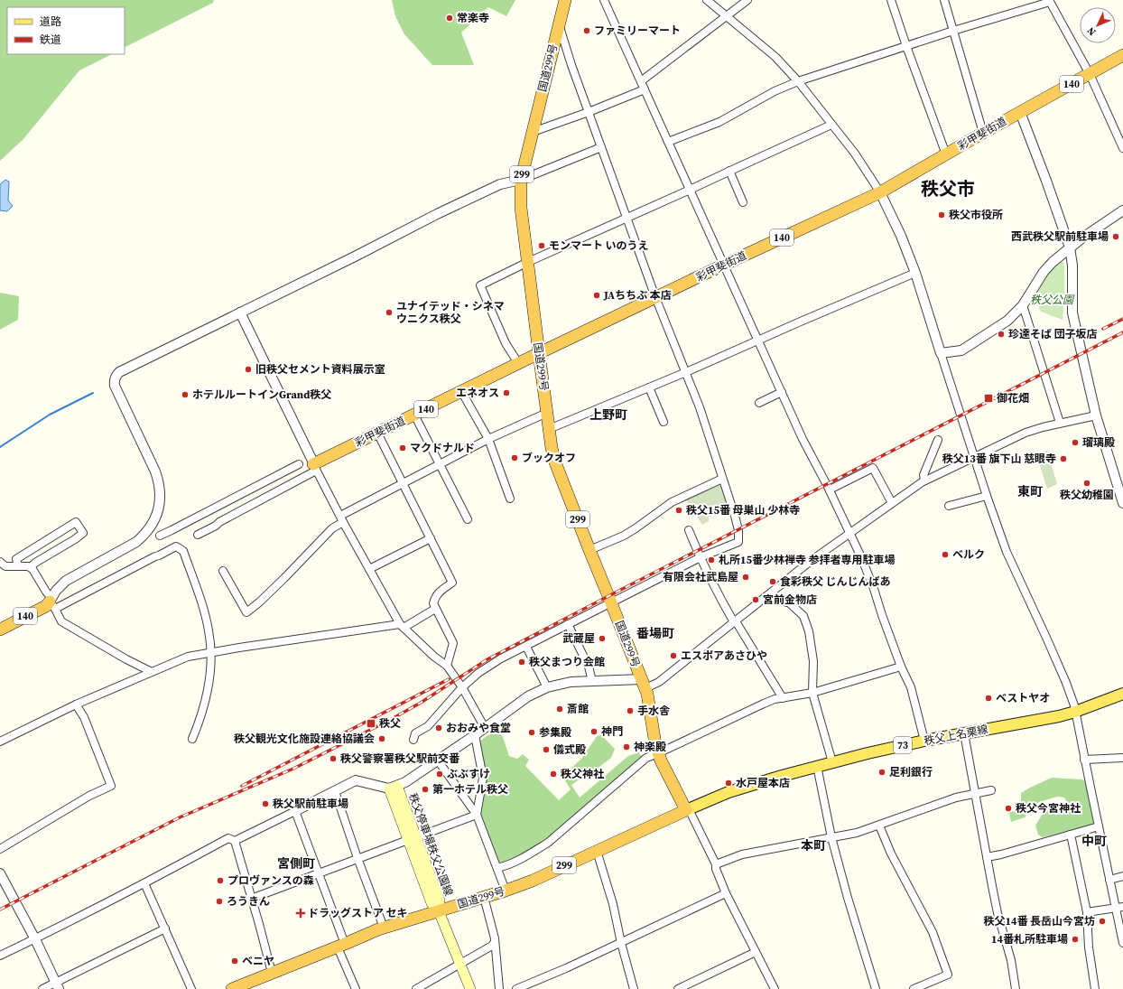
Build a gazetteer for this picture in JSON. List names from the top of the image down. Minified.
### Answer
{"streets":{"highway":["国道299号","140","彩甲斐街道","299"],"main road":["秩父上名栗線","73","秩父停車場秩父公園線"]},"crossings":[["国道299号","彩甲斐街道"],["国道299号","秩父上名栗線"],["国道299号","秩父停車場秩父公園線"]],"districts":["秩父市","上野町","東町","番場町","中町","本町","宮側町"],"parks":["秩父公園"],"places":{"other":["常楽寺","ファミリーマート","秩父市役所","西武秩父駅前駐車場","モンマート いのうえ","JAちちぶ 本店","ユナイテッド・シネマ ウニクス秩父","珍達そば 団子坂店","旧秩父セメント資料展示室","エネオス","ホテルルートインGrand秩父","瑠璃殿","マクドナルド","ブックオフ","秩父13番 旗下山 慈眼寺","秩父幼稚園","秩父15番 母巣山 少林寺","ベルク","札所15番少林禅寺 参拝者専用駐車場","有限会社武島屋","食彩秩父 じんじんばあ","宮前金物店","武蔵屋","エスポアあさひや","秩父まつり会館","ベストヤオ","斎館","手水舎","おおみや食堂","神門","参集殿","秩父観光文化施設連絡協議会","神楽殿","儀式殿","秩父警察署秩父駅前交番","足利銀行","ぶぶすけ","秩父神社","水戸屋本店","第一ホテル秩父","秩父駅前駐車場","秩父今宮神社","プロヴァンスの森","ろうきん","秩父14番 長岳山今宮坊","14番札所駐車場","ベニヤ"],"transit":["御花畑","秩父"],"health":["ドラッグストア セキ"]},"legend":["道路","鉄道"],"north":"bottom left"}
